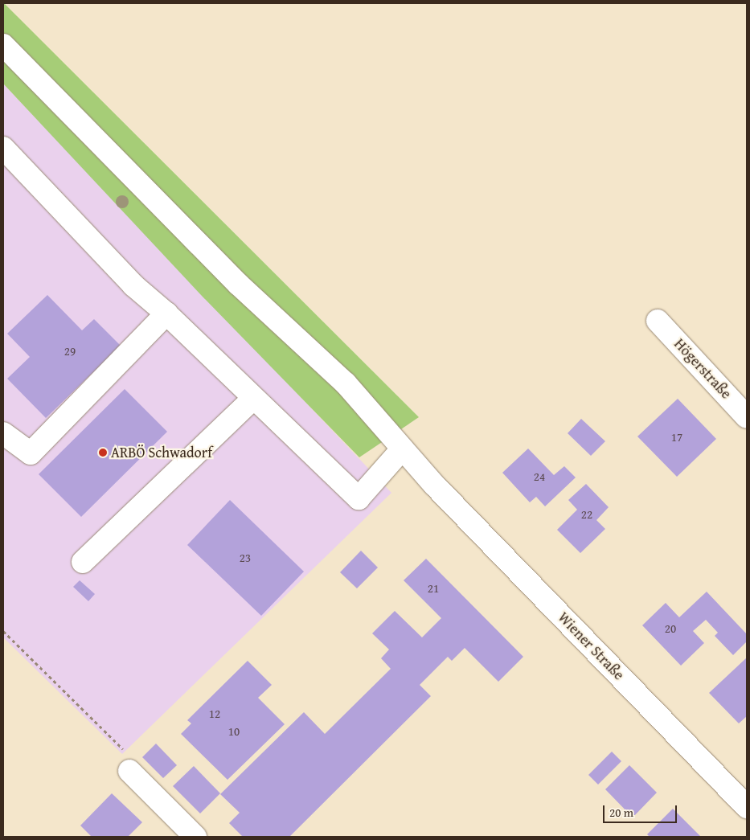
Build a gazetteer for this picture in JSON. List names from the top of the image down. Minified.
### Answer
{"streets":{"main road":["Högerstraße","Wiener Straße"]},"places":["ARBÖ Schwadorf"],"house_numbers":["29","17","24","22","23","21","20","12","10"],"scale_bar":"20 m"}
